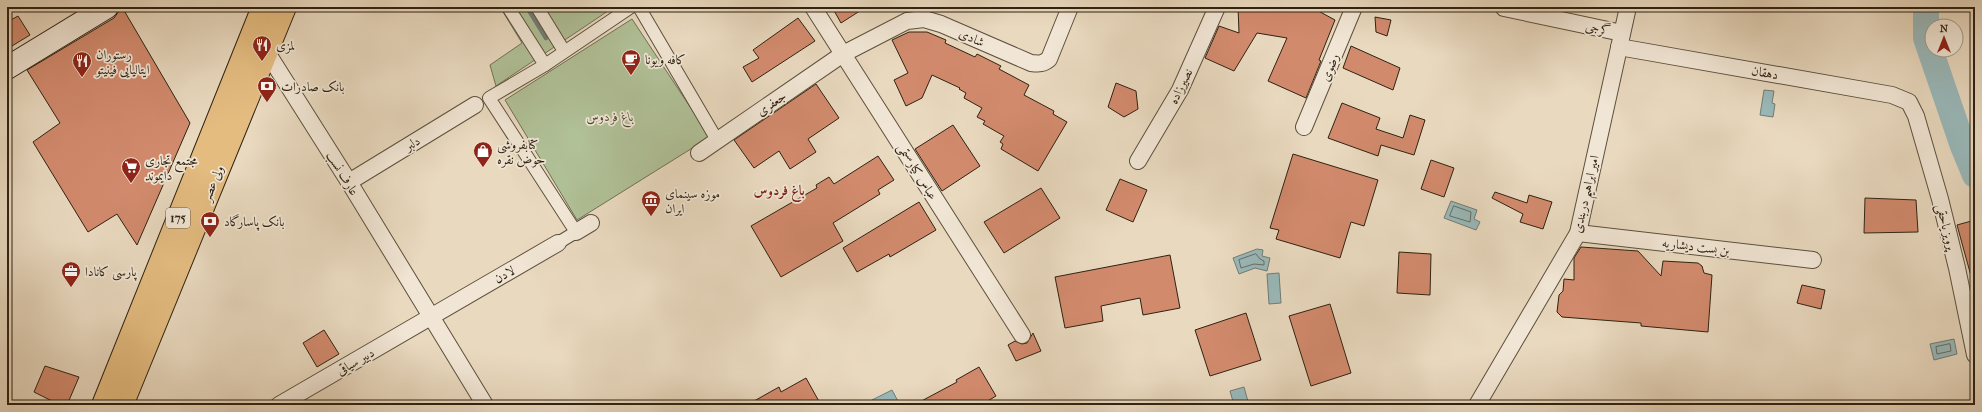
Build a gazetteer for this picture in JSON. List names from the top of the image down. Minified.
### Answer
{"streets":{"main road":["ولی عصر","175"],"street":["گرجی","شادی","رضوى","دهقان","نصیرزاده","جعفری","دلبر","عباس کیارستمی","عارف نسب","امیر ابراهیم دربندی","پرویز یاحقی","بن بست دیشاریه","لادن","دبیر سیاقی"]},"crossings":[["گرجی","دهقان"],["گرجی","امیر ابراهیم دربندی"],["شادی","جعفری"],["شادی","عباس کیارستمی"],["دهقان","امیر ابراهیم دربندی"],["دهقان","پرویز یاحقی"],["جعفری","عباس کیارستمی"],["دلبر","عارف نسب"],["عارف نسب","ولی عصر"],["عارف نسب","لادن"],["عارف نسب","دبیر سیاقی"],["امیر ابراهیم دربندی","بن بست دیشاریه"],["لادن","دبیر سیاقی"]],"districts":["باغ فردوس"],"parks":["باغ فردوس"],"places":{"restaurant":["لمزی","رستوران ایتالیایی فینیتو"],"cafe":["کافه ویونا"],"bank":["بانک صادرات","بانک پاسارگاد"],"shop":["کتابفروشی حوض نقره"],"supermarket":["مجتمع تجاری دایموند"],"museum":["موزه سینمای ایران"],"office":["پارسی کانادا"]},"north":"top"}
